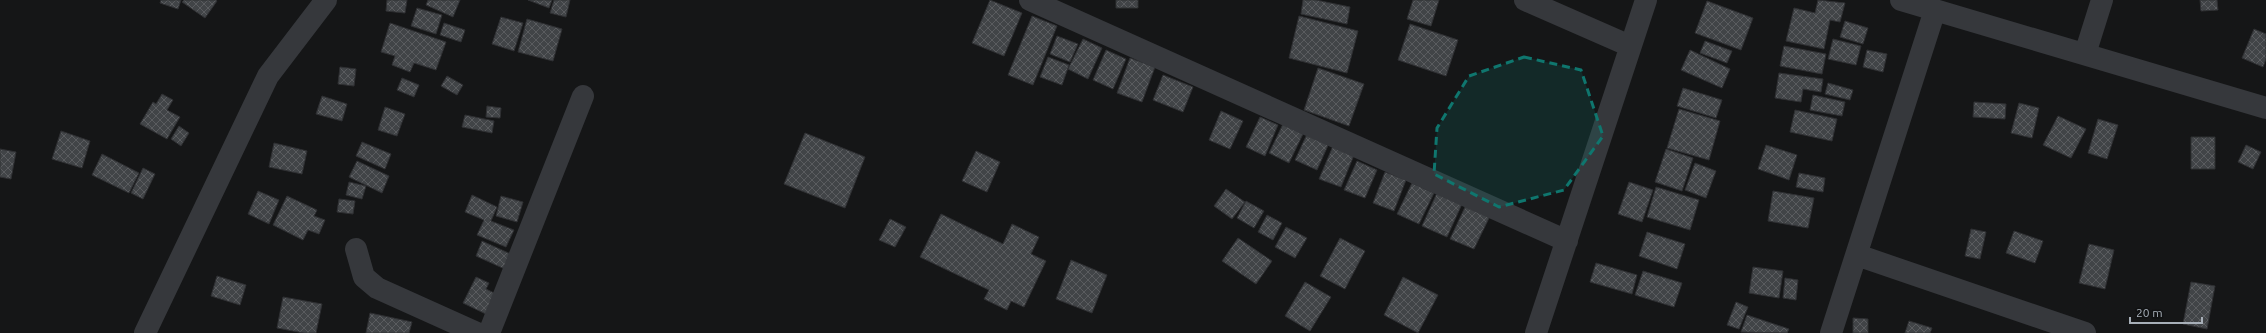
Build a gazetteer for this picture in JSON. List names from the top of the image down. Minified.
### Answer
{"scale_bar":"20 m"}
